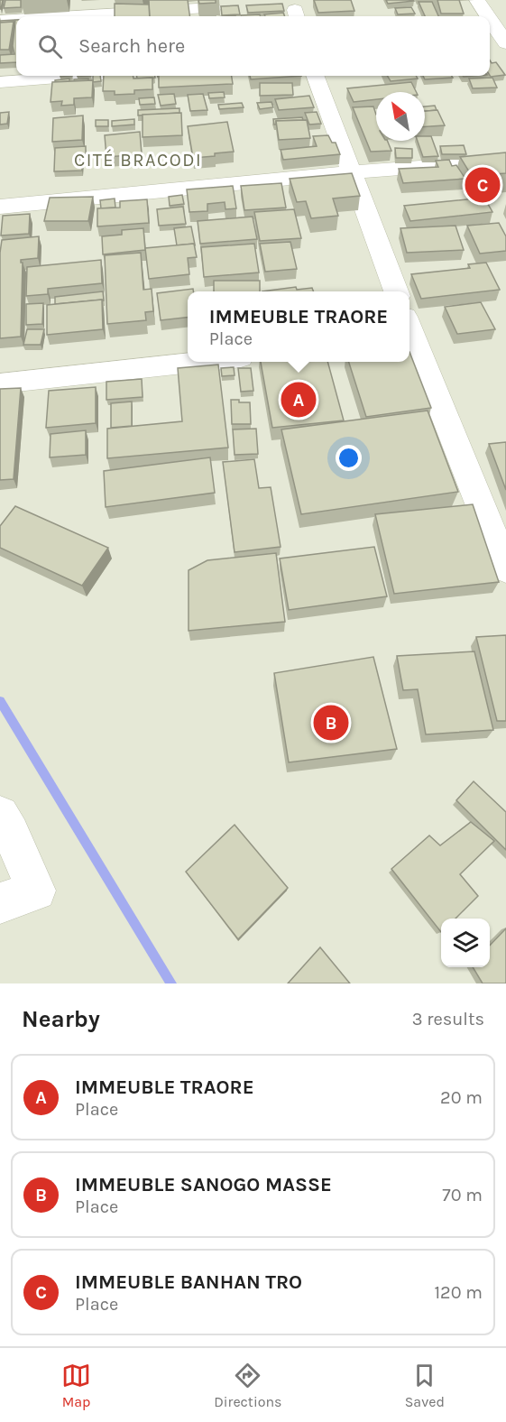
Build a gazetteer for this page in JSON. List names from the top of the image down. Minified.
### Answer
{"districts":["CITÉ BRACODI"],"north":"top left","page":{"search":"Search here","pins":["C","A","B"],"popup":["IMMEUBLE TRAORE","Place"],"heading":["Nearby","3 results"],"list":[{"mark":"A","name":"IMMEUBLE TRAORE","note":"Place","value":"20 m"},{"mark":"B","name":"IMMEUBLE SANOGO MASSE","note":"Place","value":"70 m"},{"mark":"C","name":"IMMEUBLE BANHAN TRO","note":"Place","value":"120 m"}],"nav":["Map","Directions","Saved"]}}
